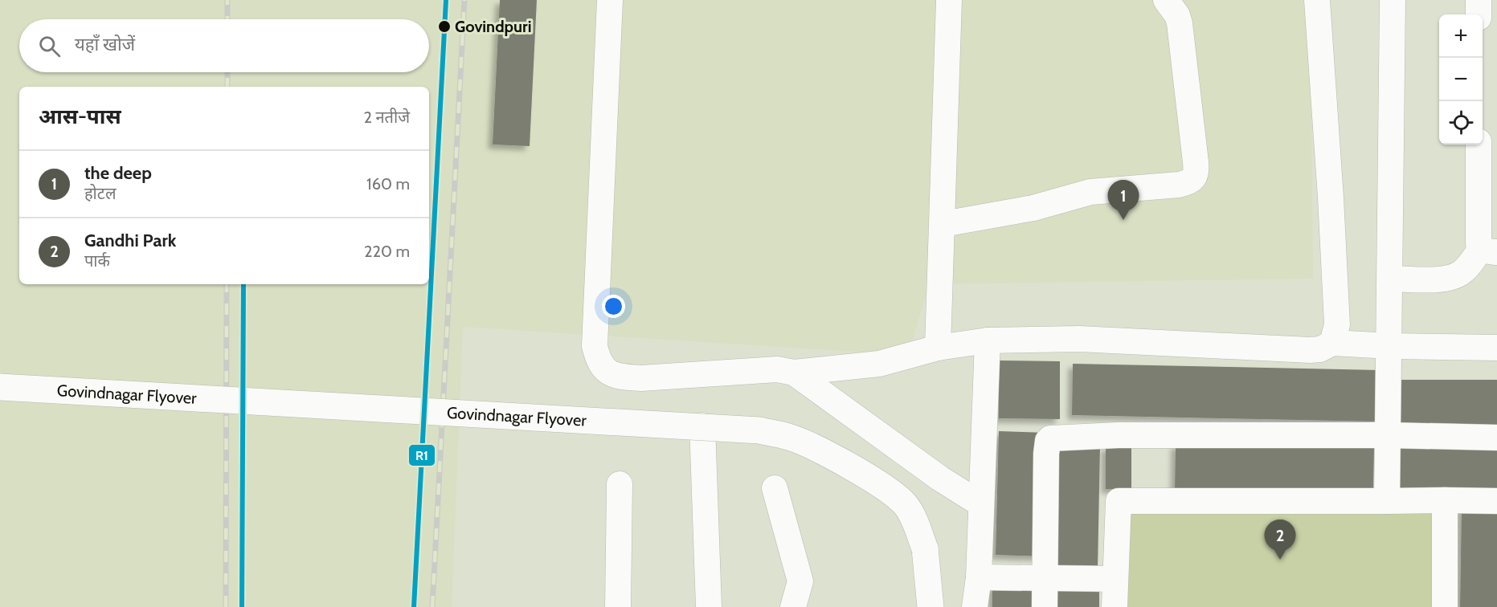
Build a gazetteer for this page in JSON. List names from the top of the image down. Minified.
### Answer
{"streets":{"main road":["Govindnagar Flyover"]},"places":["Govindpuri"],"lines":["transit line R1"],"page":{"map_buttons":["+","−"],"search":"यहाँ खोजें","heading":["आस-पास","2 नतीजे"],"list":[{"mark":"1","name":"the deep","note":"होटल","value":"160 m"},{"mark":"2","name":"Gandhi Park","note":"पार्क","value":"220 m"}],"pins":["1","2"]}}
